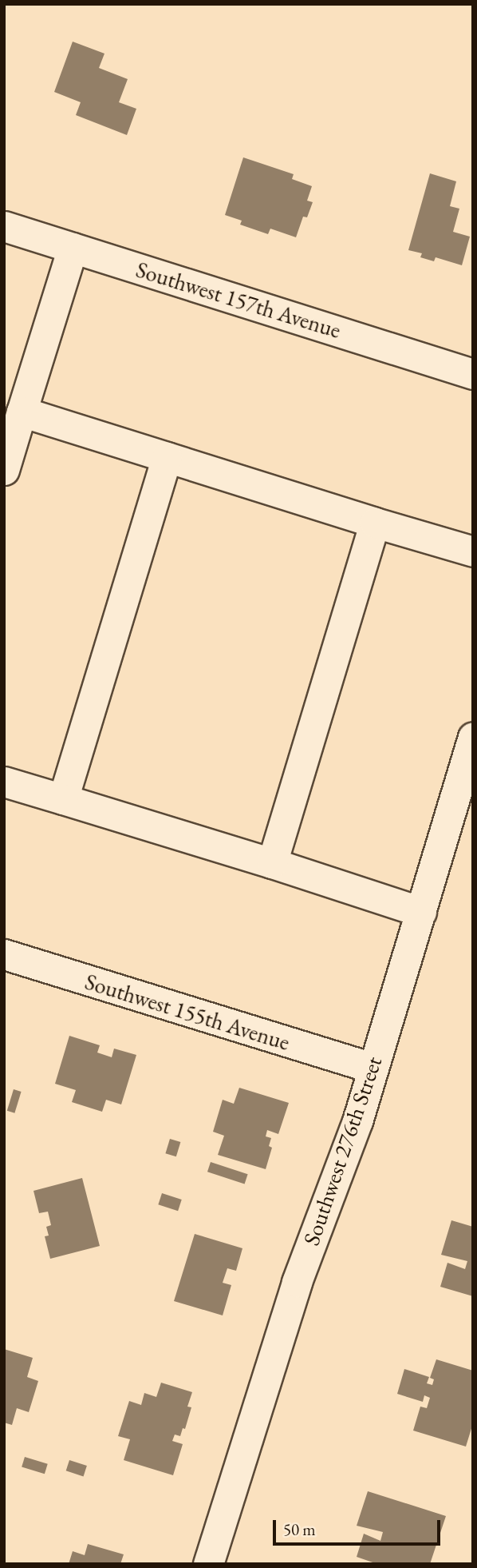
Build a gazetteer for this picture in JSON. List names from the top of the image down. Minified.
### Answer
{"streets":{"street":["Southwest 157th Avenue","Southwest 155th Avenue","Southwest 276th Street"]},"crossings":[["Southwest 155th Avenue","Southwest 276th Street"]],"scale_bar":"50 m"}
